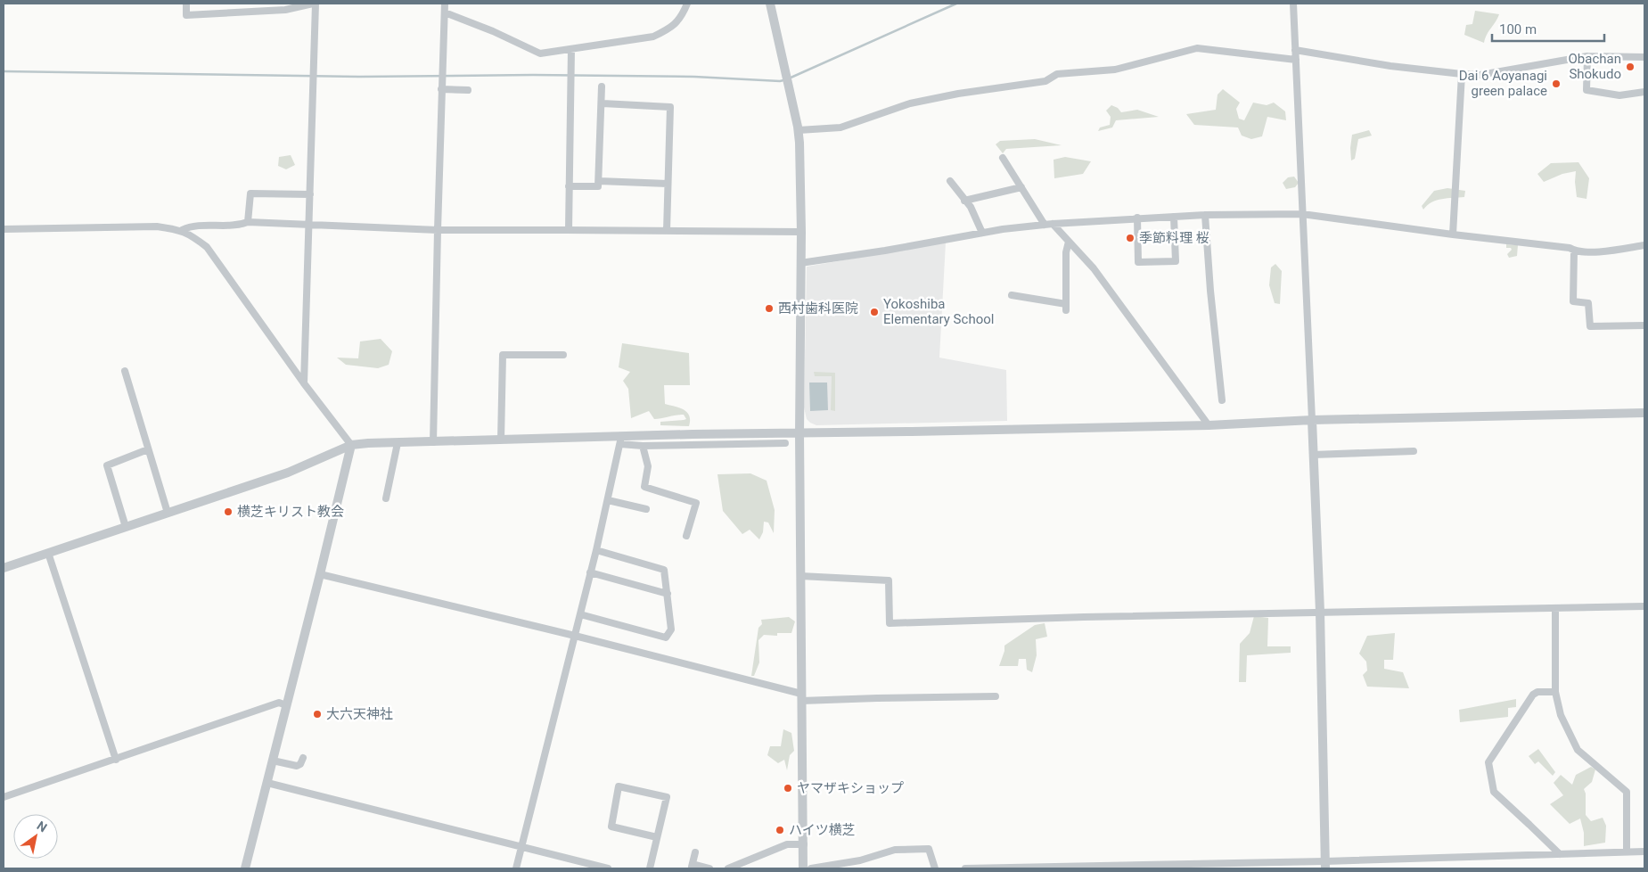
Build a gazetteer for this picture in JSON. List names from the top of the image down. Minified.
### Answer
{"places":["Obachan Shokudo","Dai 6 Aoyanagi green palace","季節料理 桜","西村歯科医院","Yokoshiba Elementary School","横芝キリスト教会","大六天神社","ヤマザキショップ","ハイツ横芝"],"scale_bar":"100 m","north":"top right"}
